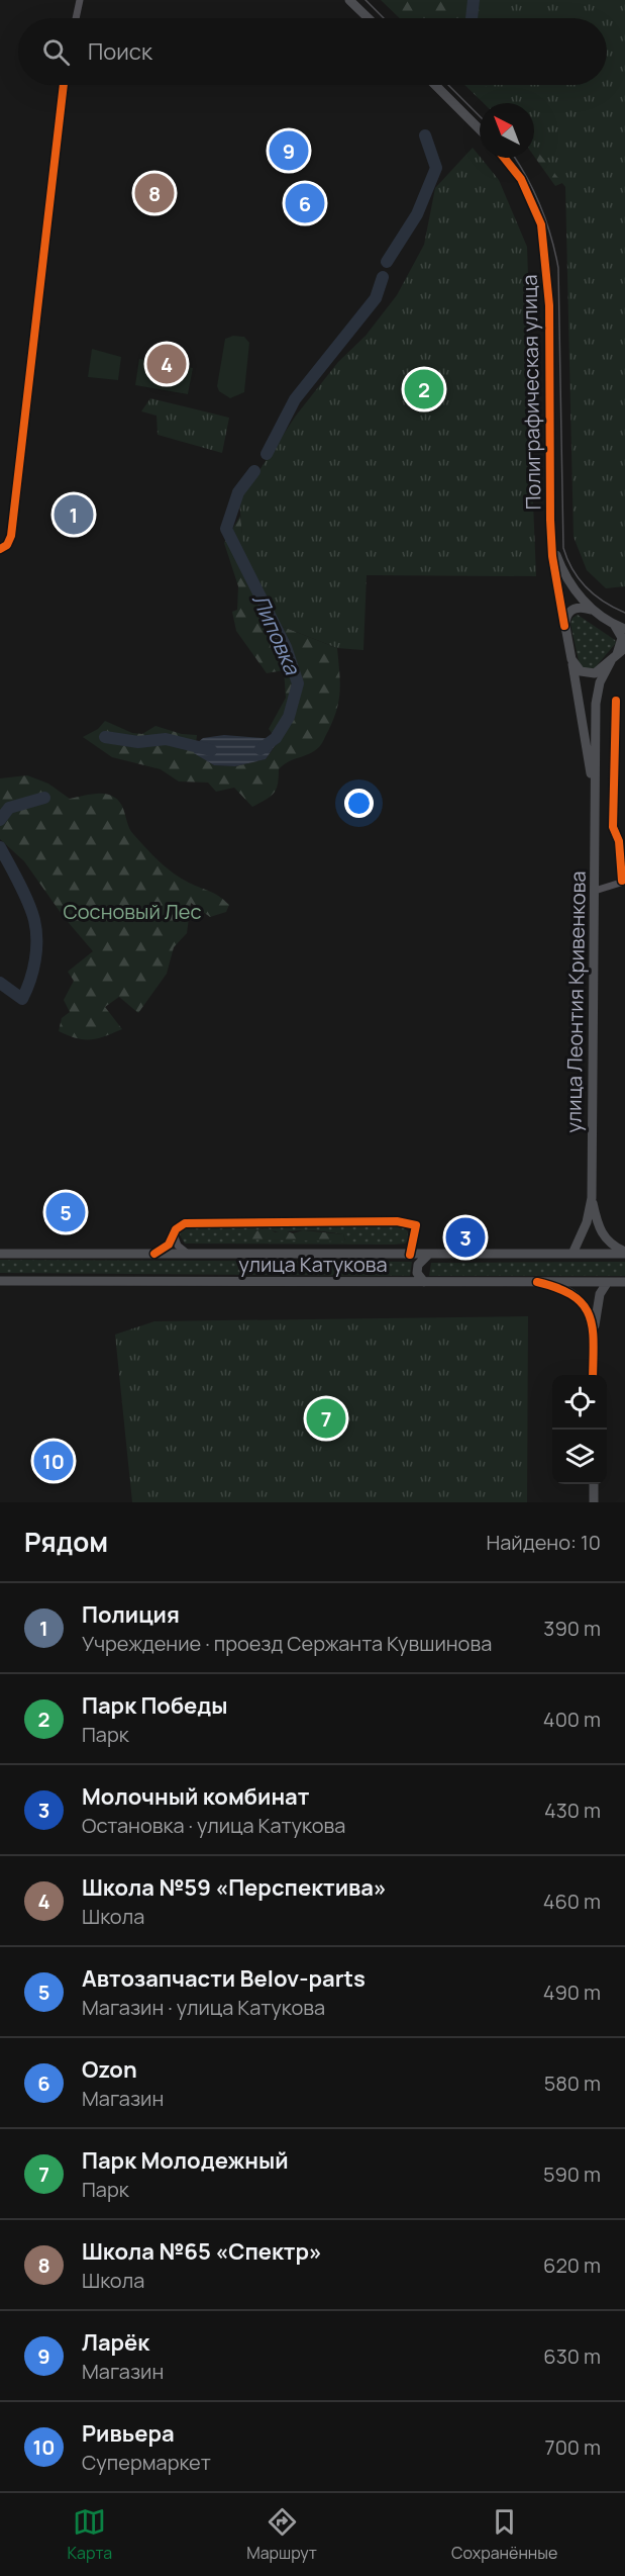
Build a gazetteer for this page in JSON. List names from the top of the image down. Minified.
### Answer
{"streets":{"main road":["Полиграфическая улица","улица Леонтия Кривенкова","улица Катукова"]},"water":["Липовка"],"parks":["Сосновый Лес"],"north":"top left","page":{"search":"Поиск","pins":["9","8","6","4","2","1","5","3","7","10"],"heading":["Рядом","Найдено: 10"],"list":[{"mark":"1","name":"Полиция","note":"Учреждение · проезд Сержанта Кувшинова","value":"390 m"},{"mark":"2","name":"Парк Победы","note":"Парк","value":"400 m"},{"mark":"3","name":"Молочный комбинат","note":"Остановка · улица Катукова","value":"430 m"},{"mark":"4","name":"Школа №59 «Перспектива»","note":"Школа","value":"460 m"},{"mark":"5","name":"Автозапчасти Belov-parts","note":"Магазин · улица Катукова","value":"490 m"},{"mark":"6","name":"Ozon","note":"Магазин","value":"580 m"},{"mark":"7","name":"Парк Молодежный","note":"Парк","value":"590 m"},{"mark":"8","name":"Школа №65 «Спектр»","note":"Школа","value":"620 m"},{"mark":"9","name":"Ларёк","note":"Магазин","value":"630 m"},{"mark":"10","name":"Ривьера","note":"Супермаркет","value":"700 m"}],"nav":["Карта","Маршрут","Сохранённые"]}}
